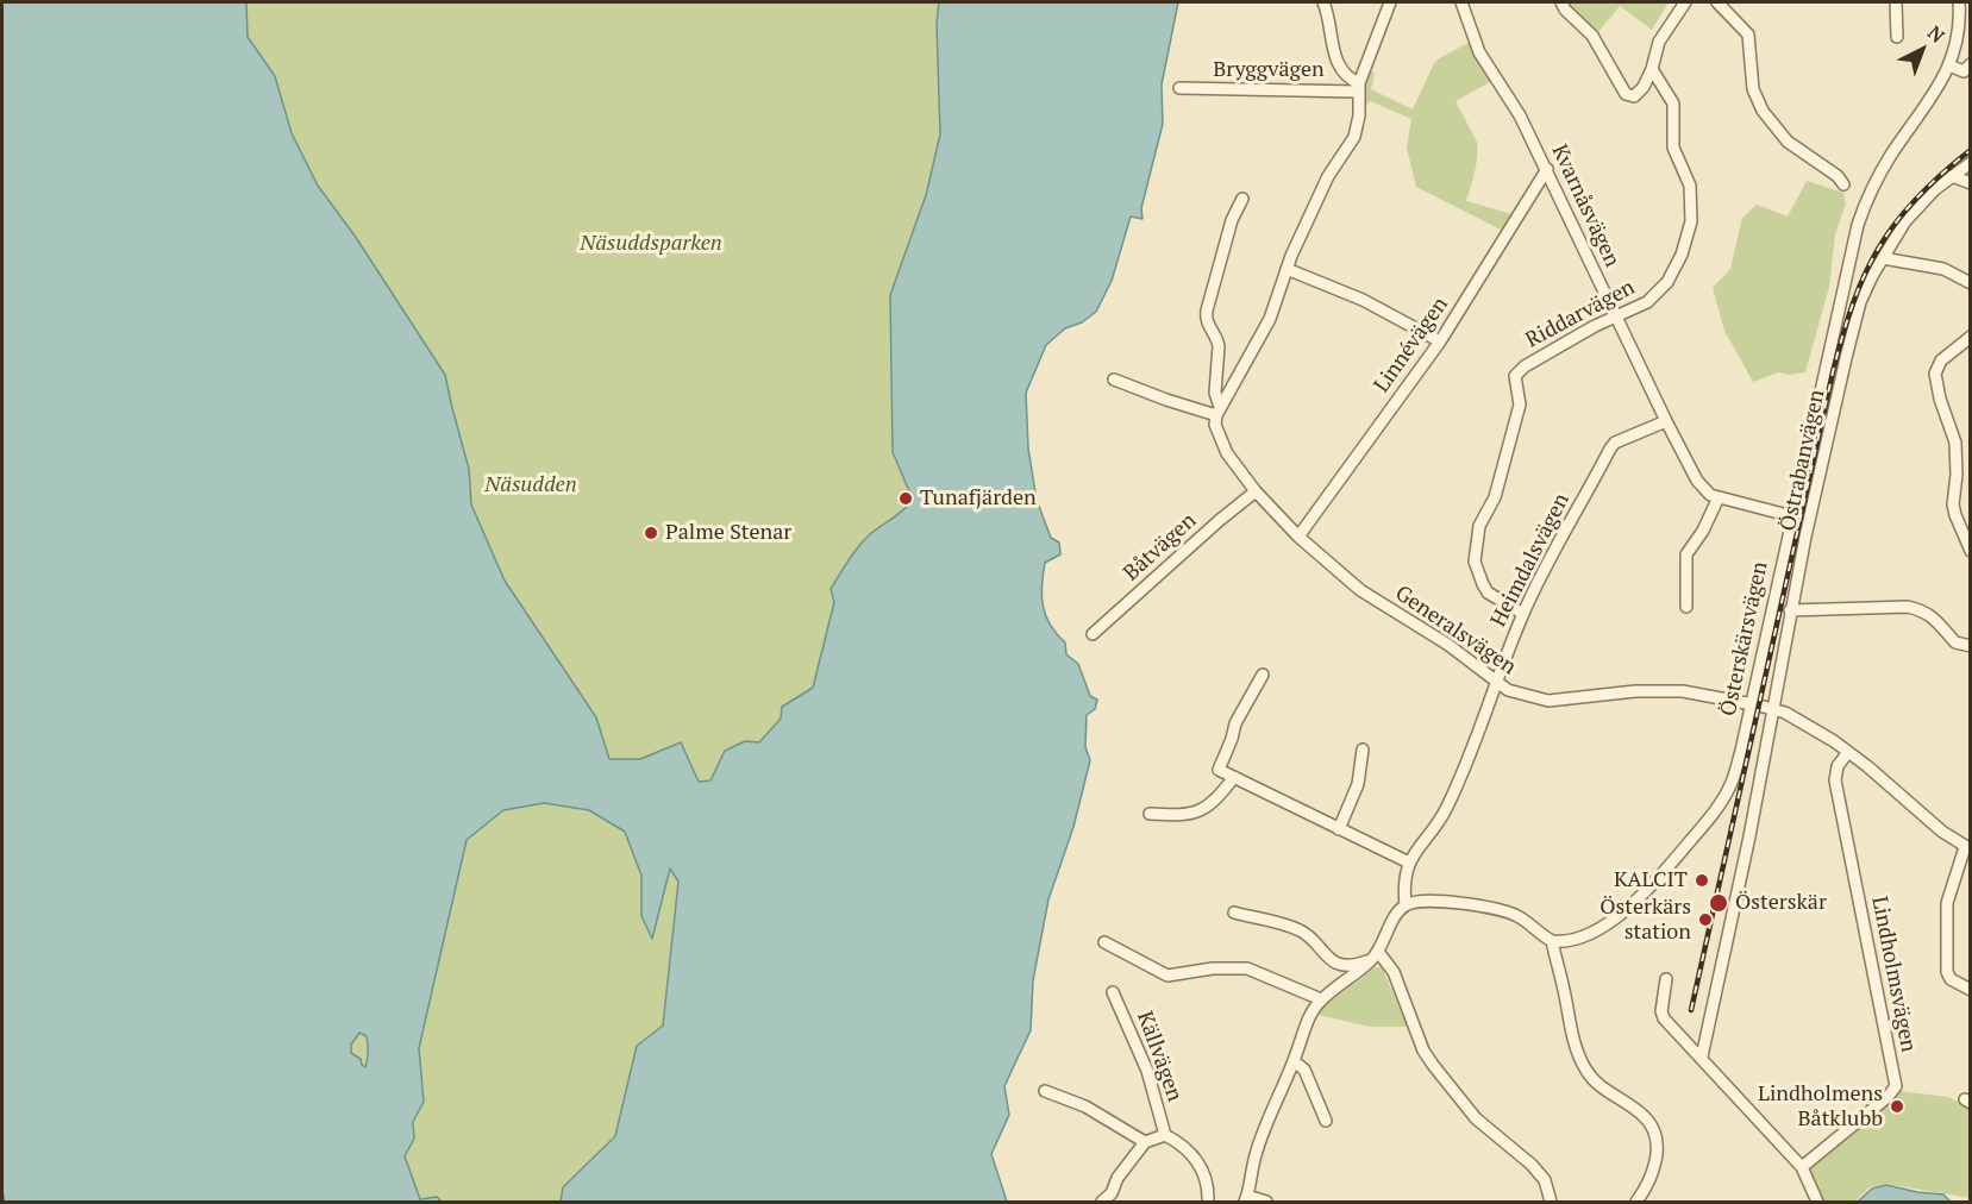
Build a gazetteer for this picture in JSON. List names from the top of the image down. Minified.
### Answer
{"streets":{"street":["Bryggvägen","Kvarnåsvägen","Riddarvägen","Linnévägen","Östrabanvägen","Båtvägen","Heimdalsvägen","Generalsvägen","Österskärsvägen","Lindholmsvägen","Källvägen"]},"crossings":[["Kvarnåsvägen","Riddarvägen"],["Kvarnåsvägen","Linnévägen"],["Kvarnåsvägen","Heimdalsvägen"],["Kvarnåsvägen","Österskärsvägen"],["Riddarvägen","Heimdalsvägen"],["Linnévägen","Generalsvägen"],["Östrabanvägen","Generalsvägen"],["Båtvägen","Generalsvägen"],["Heimdalsvägen","Generalsvägen"],["Generalsvägen","Österskärsvägen"],["Generalsvägen","Lindholmsvägen"]],"parks":["Näsuddsparken","Näsudden"],"places":["Tunafjärden","Palme Stenar","KALCIT","Österskär","Österkärs station","Lindholmens Båtklubb"],"north":"top right"}
